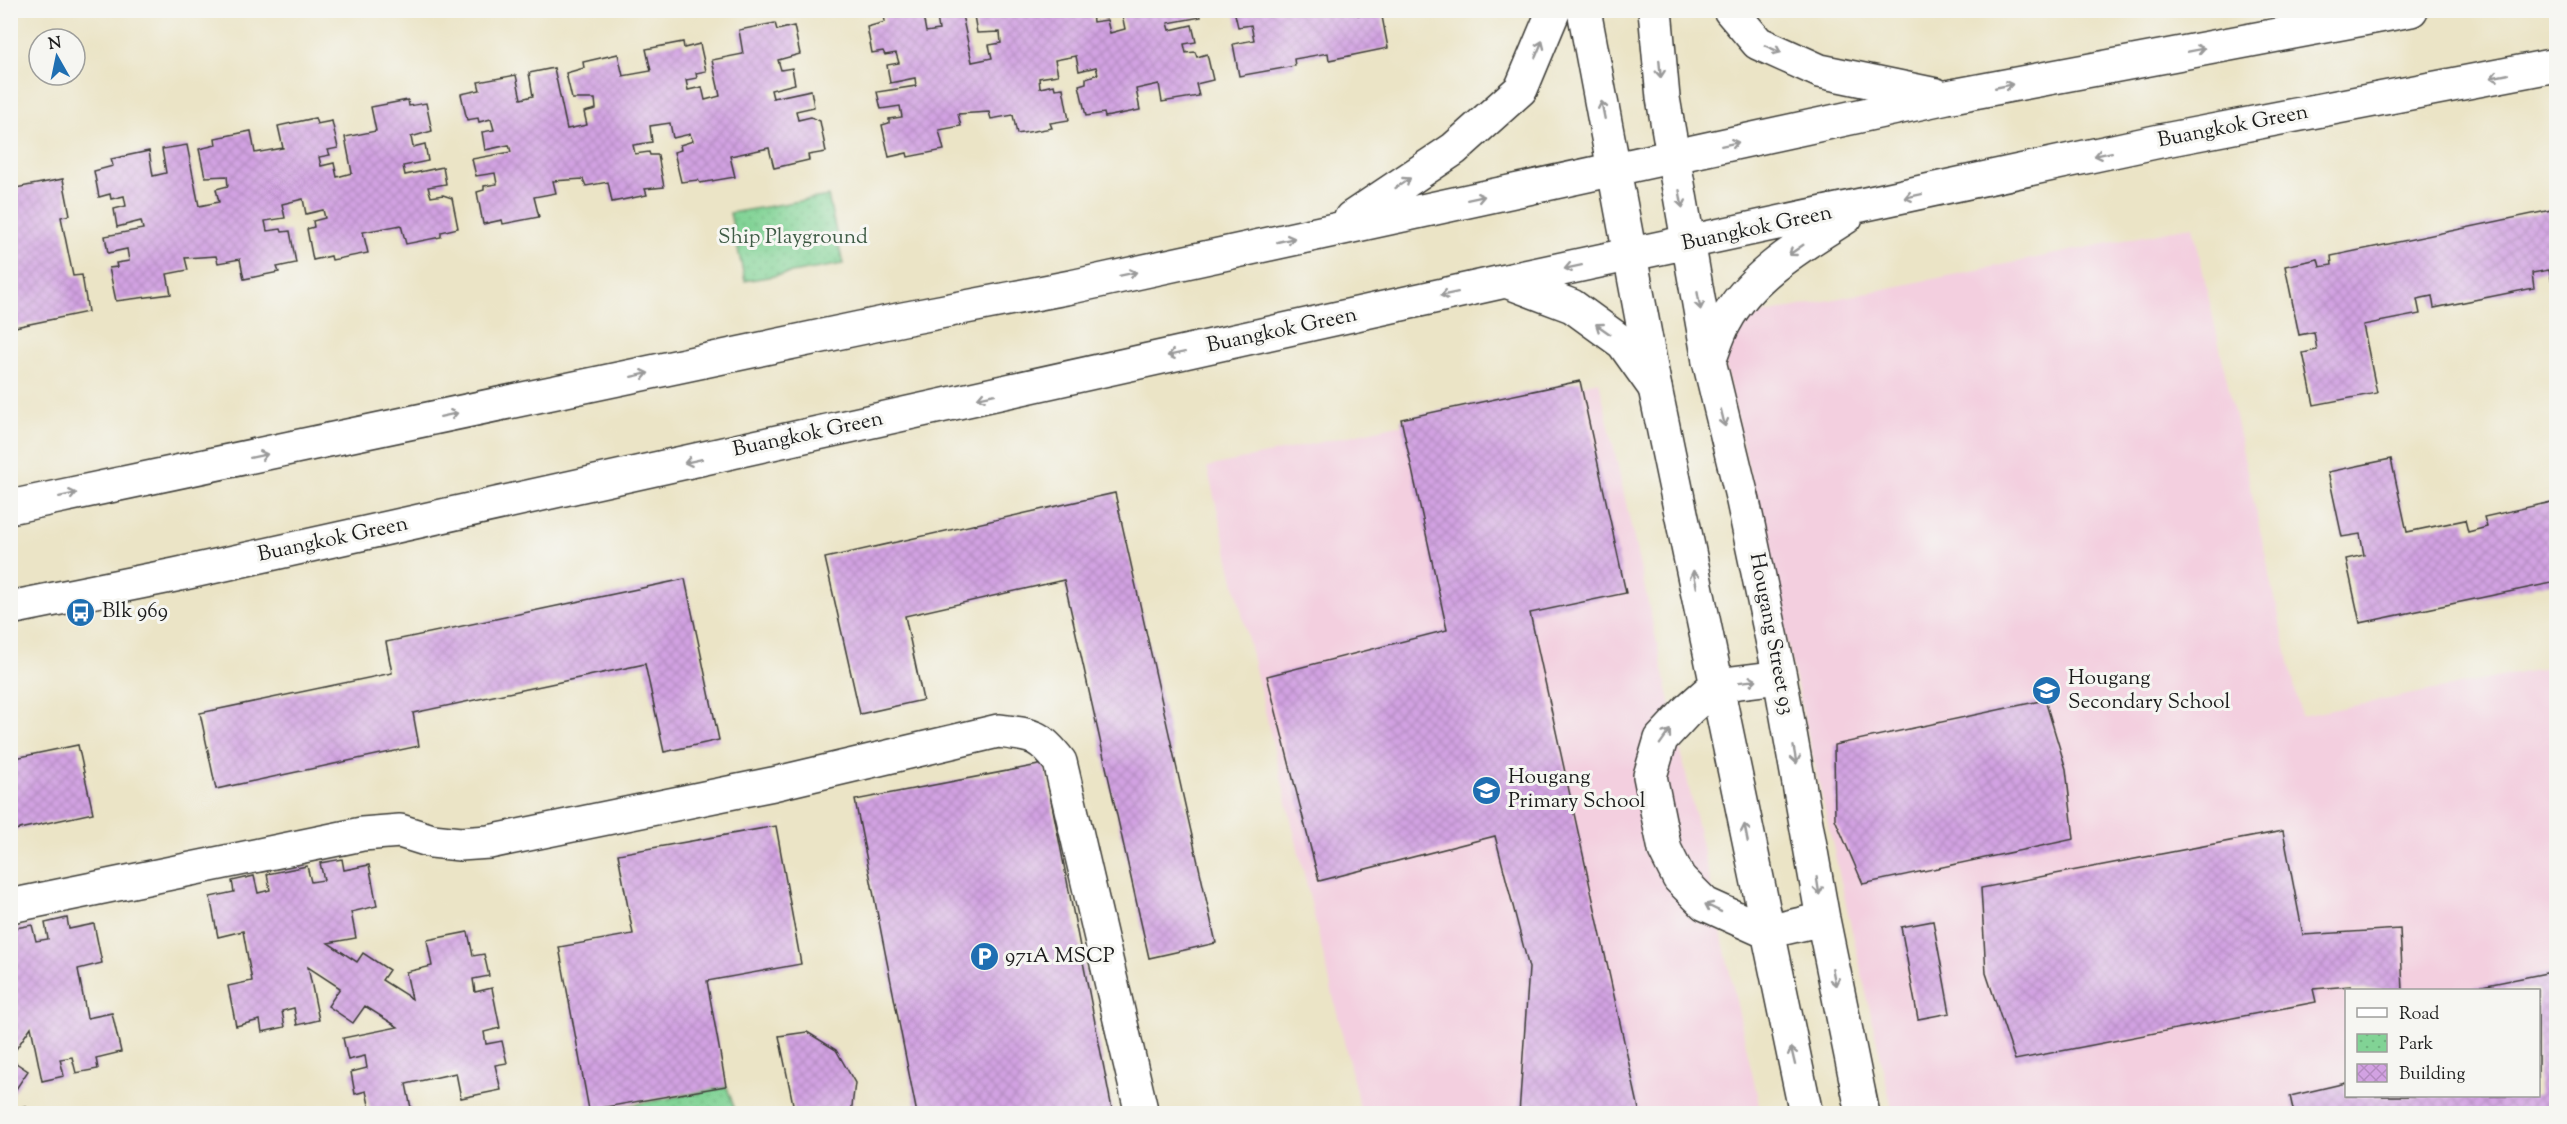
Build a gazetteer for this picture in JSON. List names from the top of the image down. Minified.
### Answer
{"streets":{"main road":["Buangkok Green","Hougang Street 93"]},"crossings":[["Buangkok Green","Hougang Street 93"]],"parks":["Ship Playground"],"places":{"bus stop":["Blk 969"],"school or university":["Hougang Secondary School","Hougang Primary School"],"parking":["971A MSCP"]},"legend":["Road","Park","Building"],"north":"top"}
